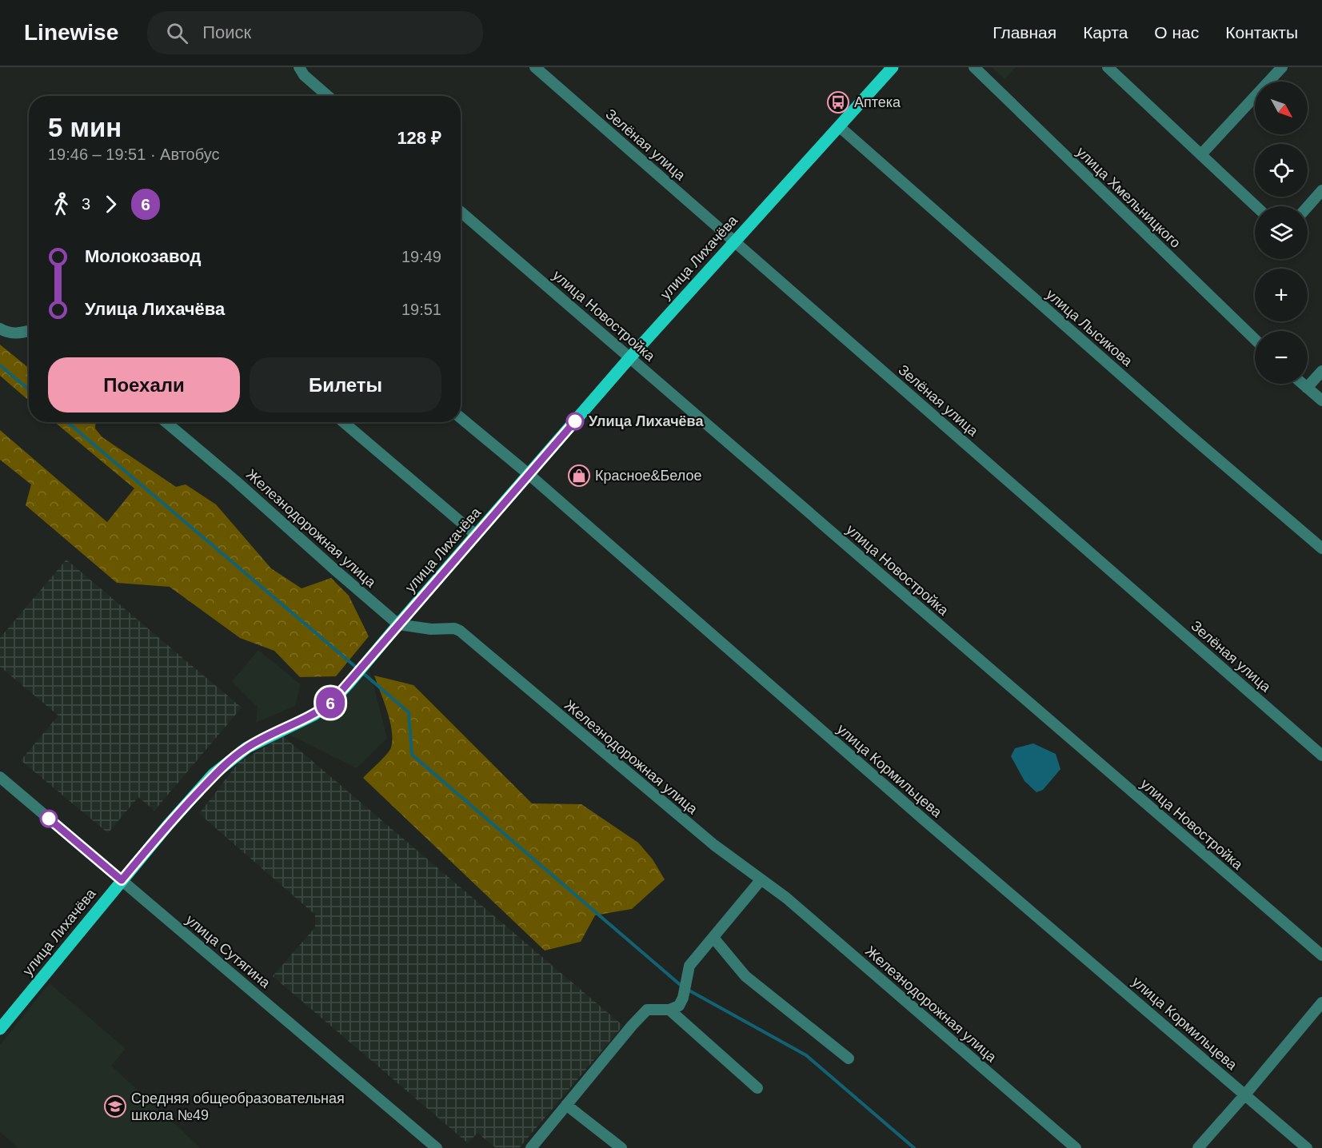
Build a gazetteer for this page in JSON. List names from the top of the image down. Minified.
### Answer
{"streets":{"main road":["улица Лихачёва"],"street":["Зелёная улица","улица Хмельницкого","улица Новостройка","улица Лысикова","Железнодорожная улица","улица Кормильцева","улица Сутягина"]},"crossings":[["Зелёная улица","улица Лихачёва"],["улица Лихачёва","улица Новостройка"],["улица Лихачёва","улица Лысикова"],["улица Лихачёва","Железнодорожная улица"],["улица Лихачёва","улица Кормильцева"],["улица Лихачёва","улица Сутягина"]],"places":{"bus stop":["Аптека"],"other":["Улица Лихачёва"],"shop":["Красное&Белое"],"school or university":["Средняя общеобразовательная школа №49"]},"lines":["bus line 6"],"north":"bottom right","page":{"header":"Linewise","search":"Поиск","nav":["Главная","Карта","О нас","Контакты"],"on_map":"6","map_buttons":["+","−"],"heading":["5 мин","19:46 – 19:51 · Автобус","128 ₽"],"legs":["3","6"],"list":[{"name":"Молокозавод","value":"19:49"},{"name":"Улица Лихачёва","value":"19:51"}],"buttons":["Поехали","Билеты"]}}
